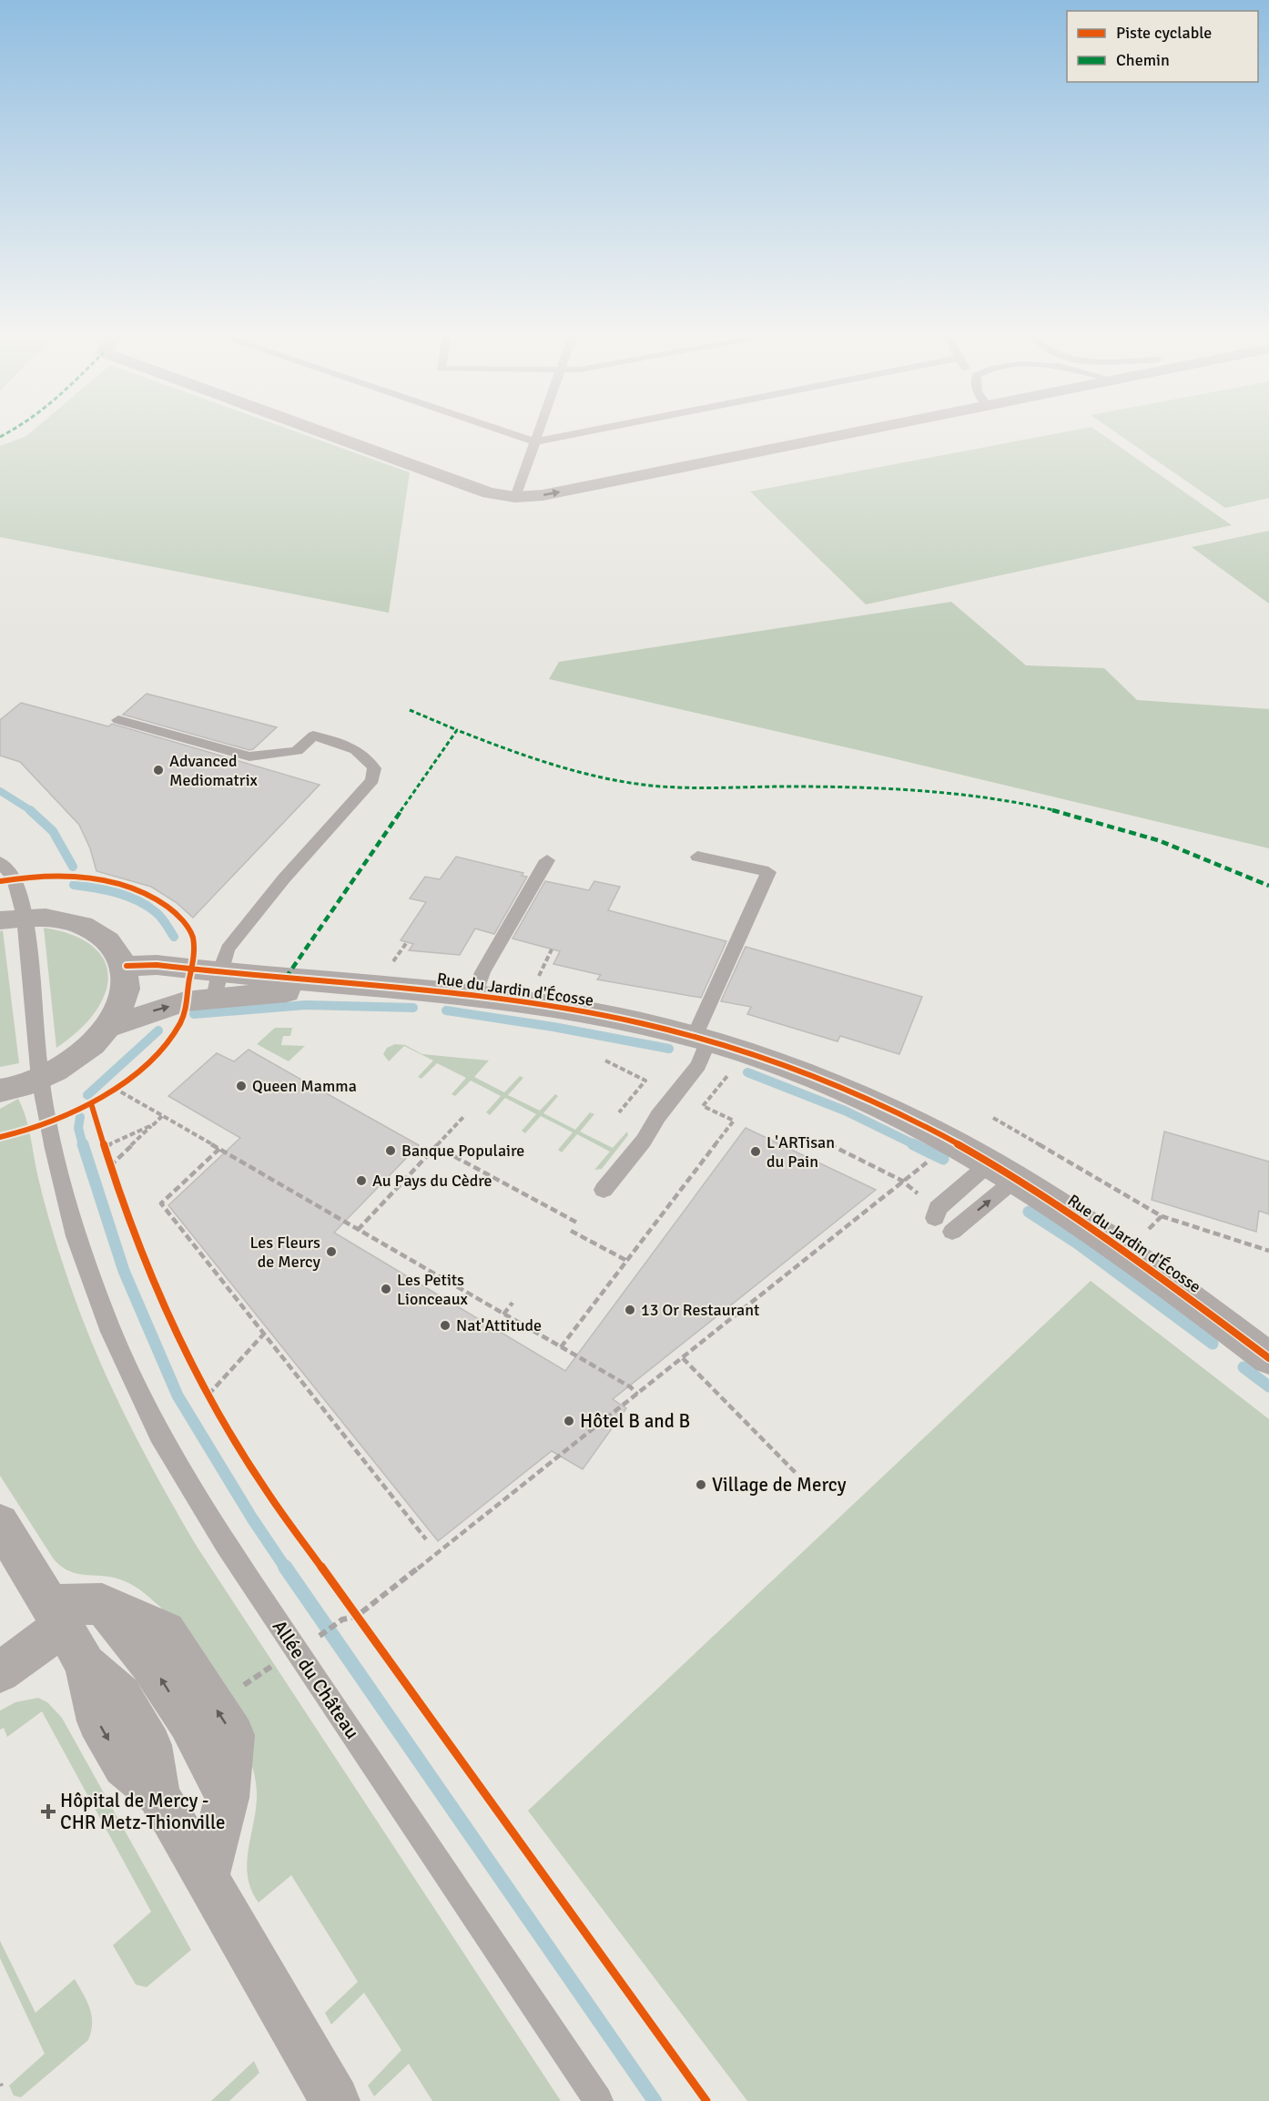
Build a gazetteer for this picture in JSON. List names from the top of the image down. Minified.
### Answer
{"streets":{"street":["Rue du Jardin d'Écosse"],"lane":["Allée du Château"]},"places":{"other":["Advanced Mediomatrix","Queen Mamma","Banque Populaire","L'ARTisan du Pain","Au Pays du Cèdre","Les Fleurs de Mercy","Les Petits Lionceaux","13 Or Restaurant","Nat'Attitude","Hôtel B and B","Village de Mercy"],"health":["Hôpital de Mercy - CHR Metz-Thionville"]},"legend":["Piste cyclable","Chemin"]}
